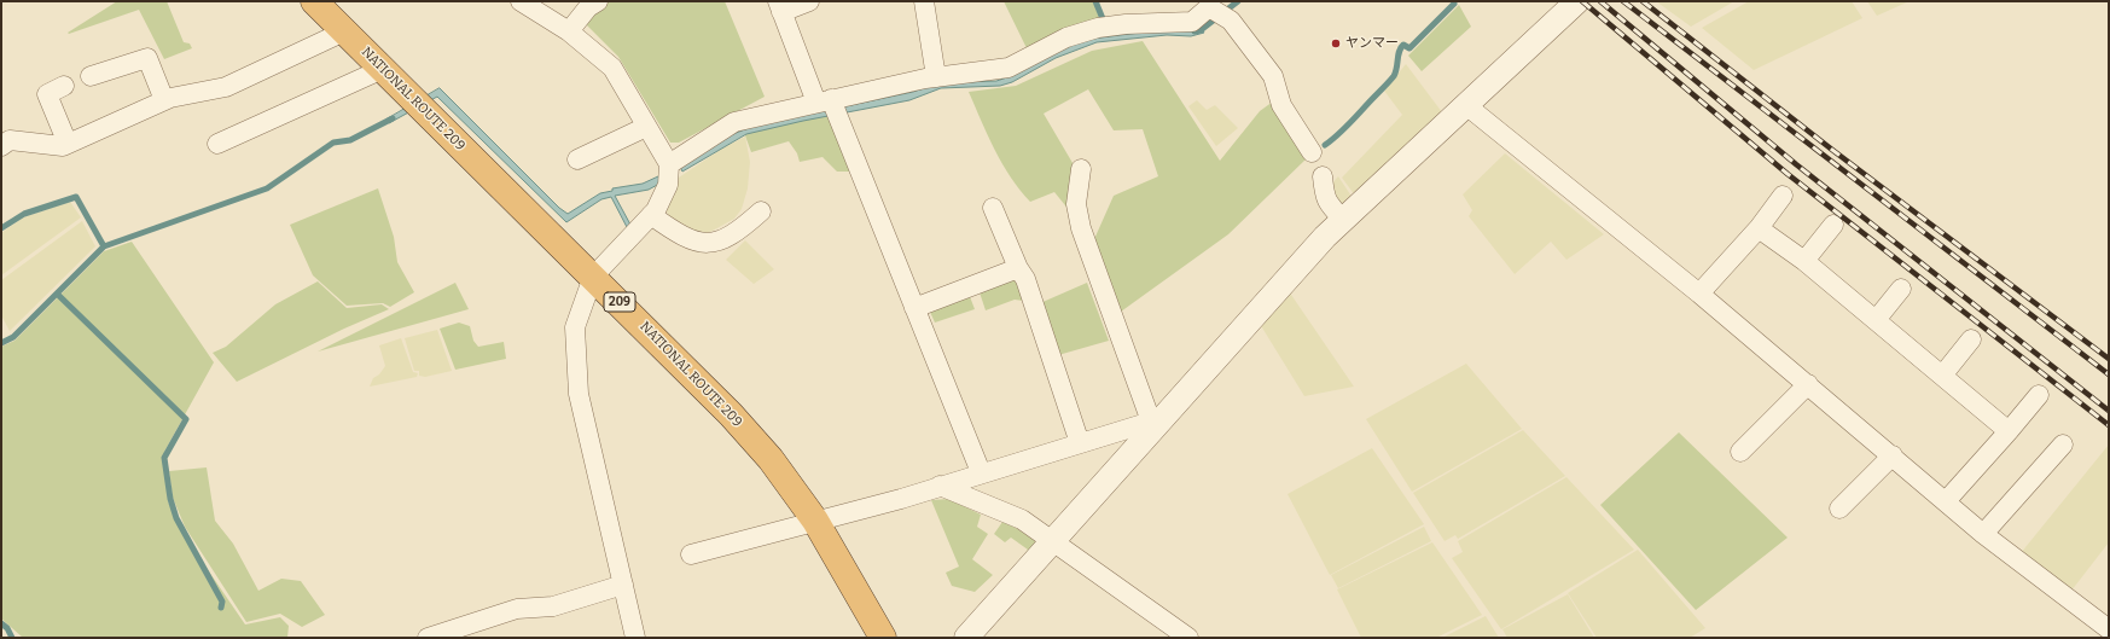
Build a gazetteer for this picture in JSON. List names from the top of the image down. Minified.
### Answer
{"streets":{"highway":["NATIONAL ROUTE 209","209"]},"places":["ヤンマー"]}
